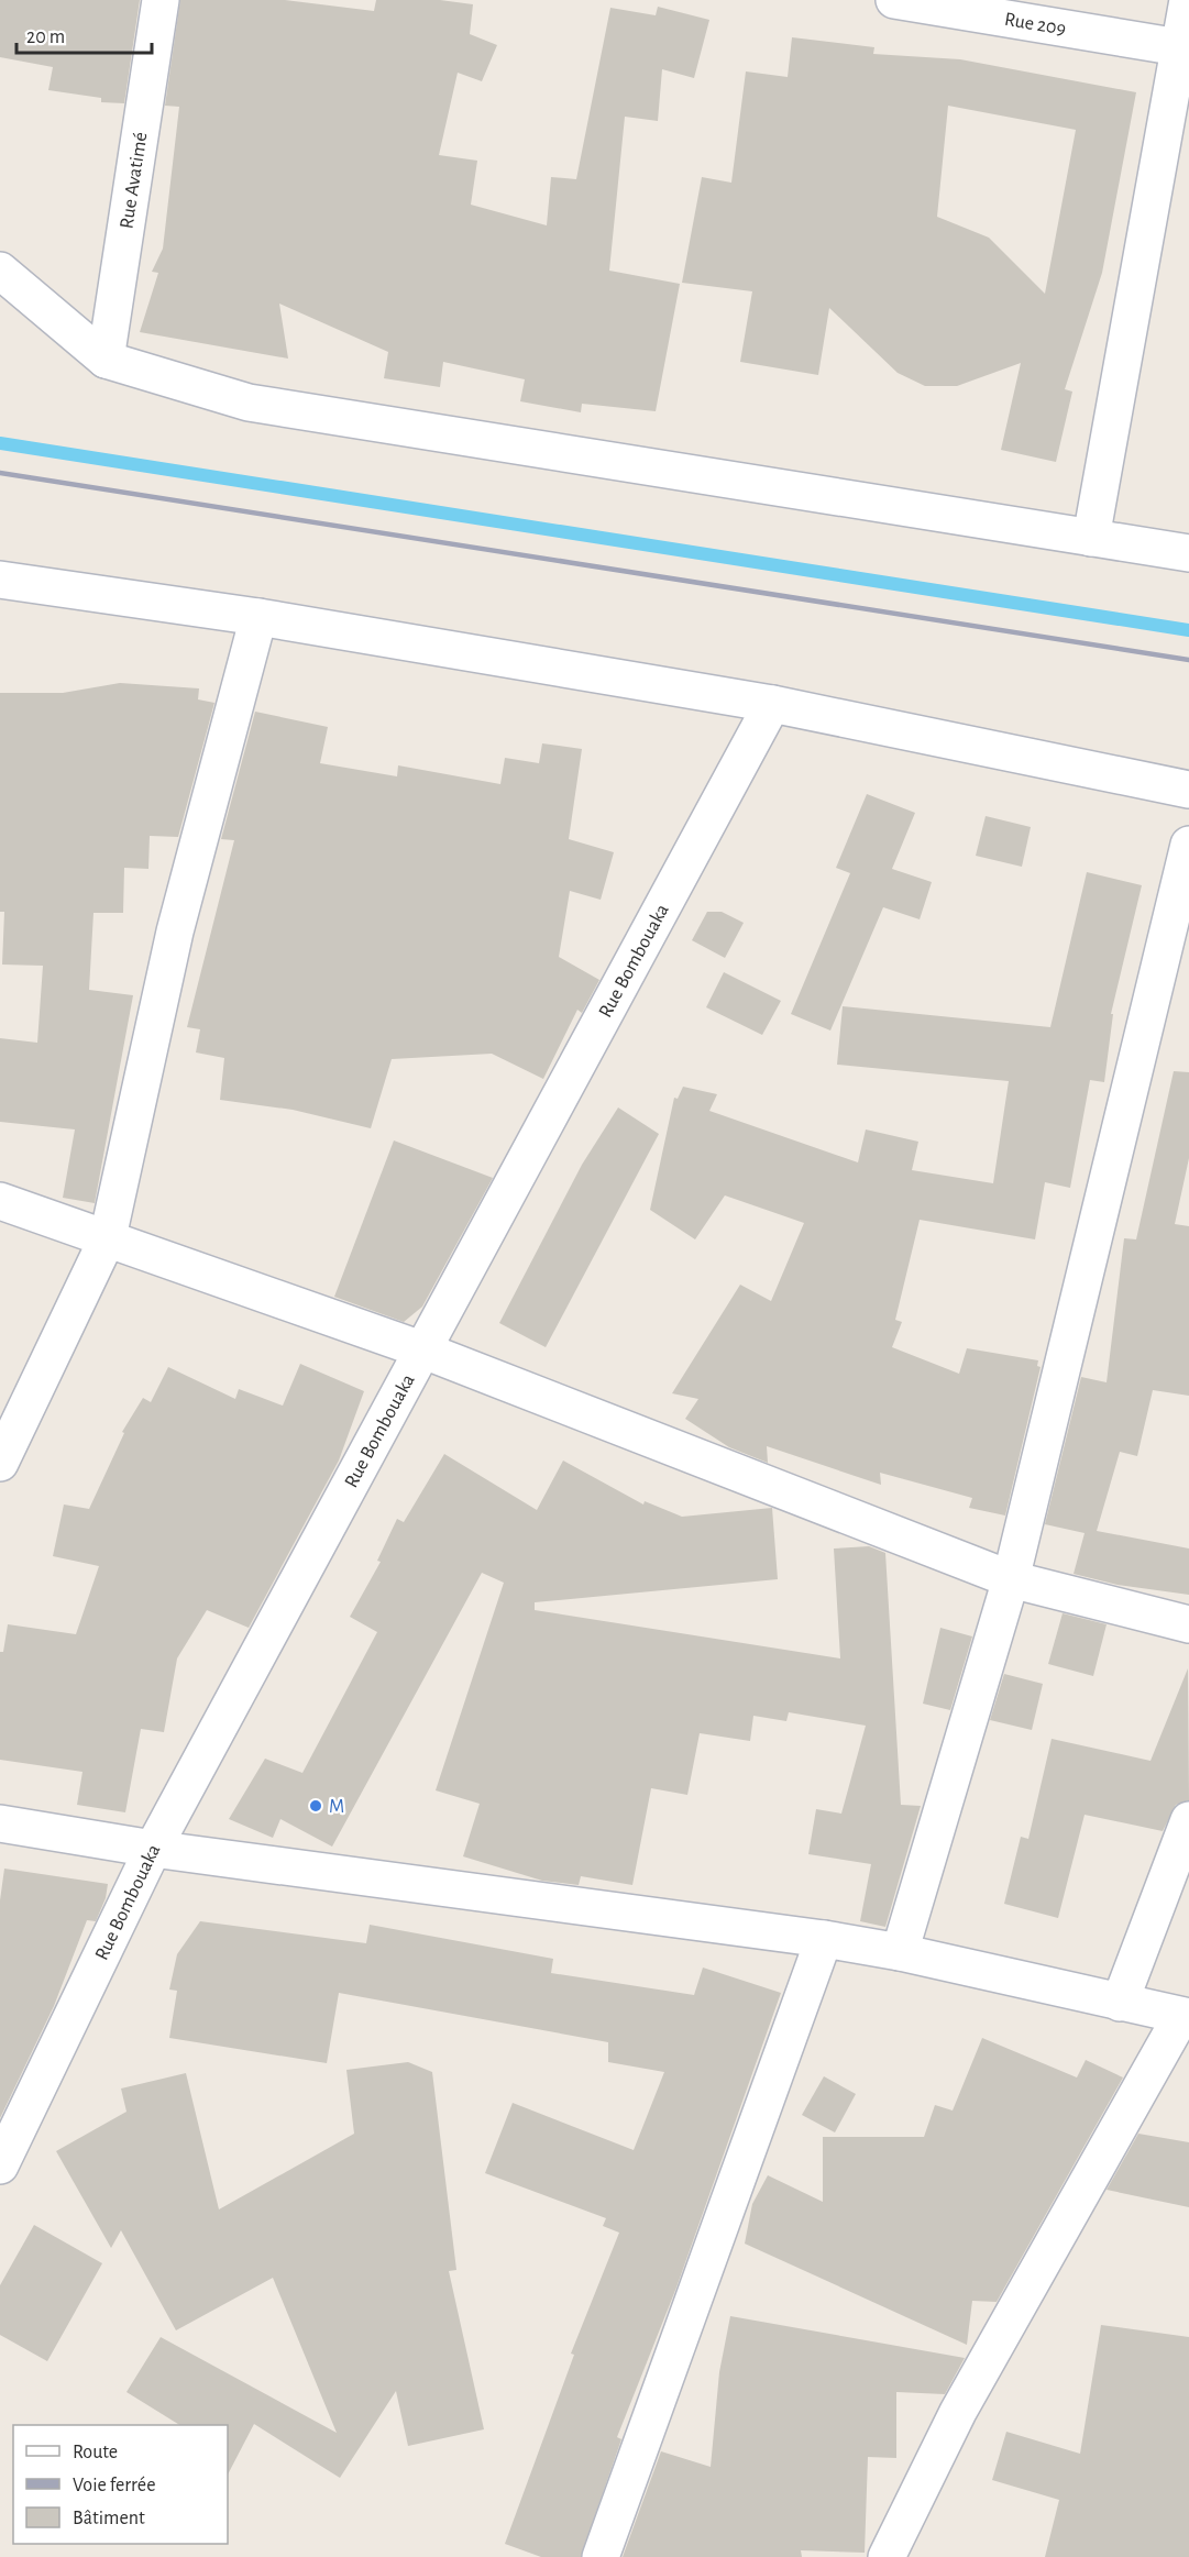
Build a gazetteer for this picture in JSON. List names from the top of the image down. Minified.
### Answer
{"streets":{"street":["Rue 209","Rue Avatimé","Rue Bombouaka"]},"places":["M"],"legend":["Route","Voie ferrée","Bâtiment"],"scale_bar":"20 m"}
